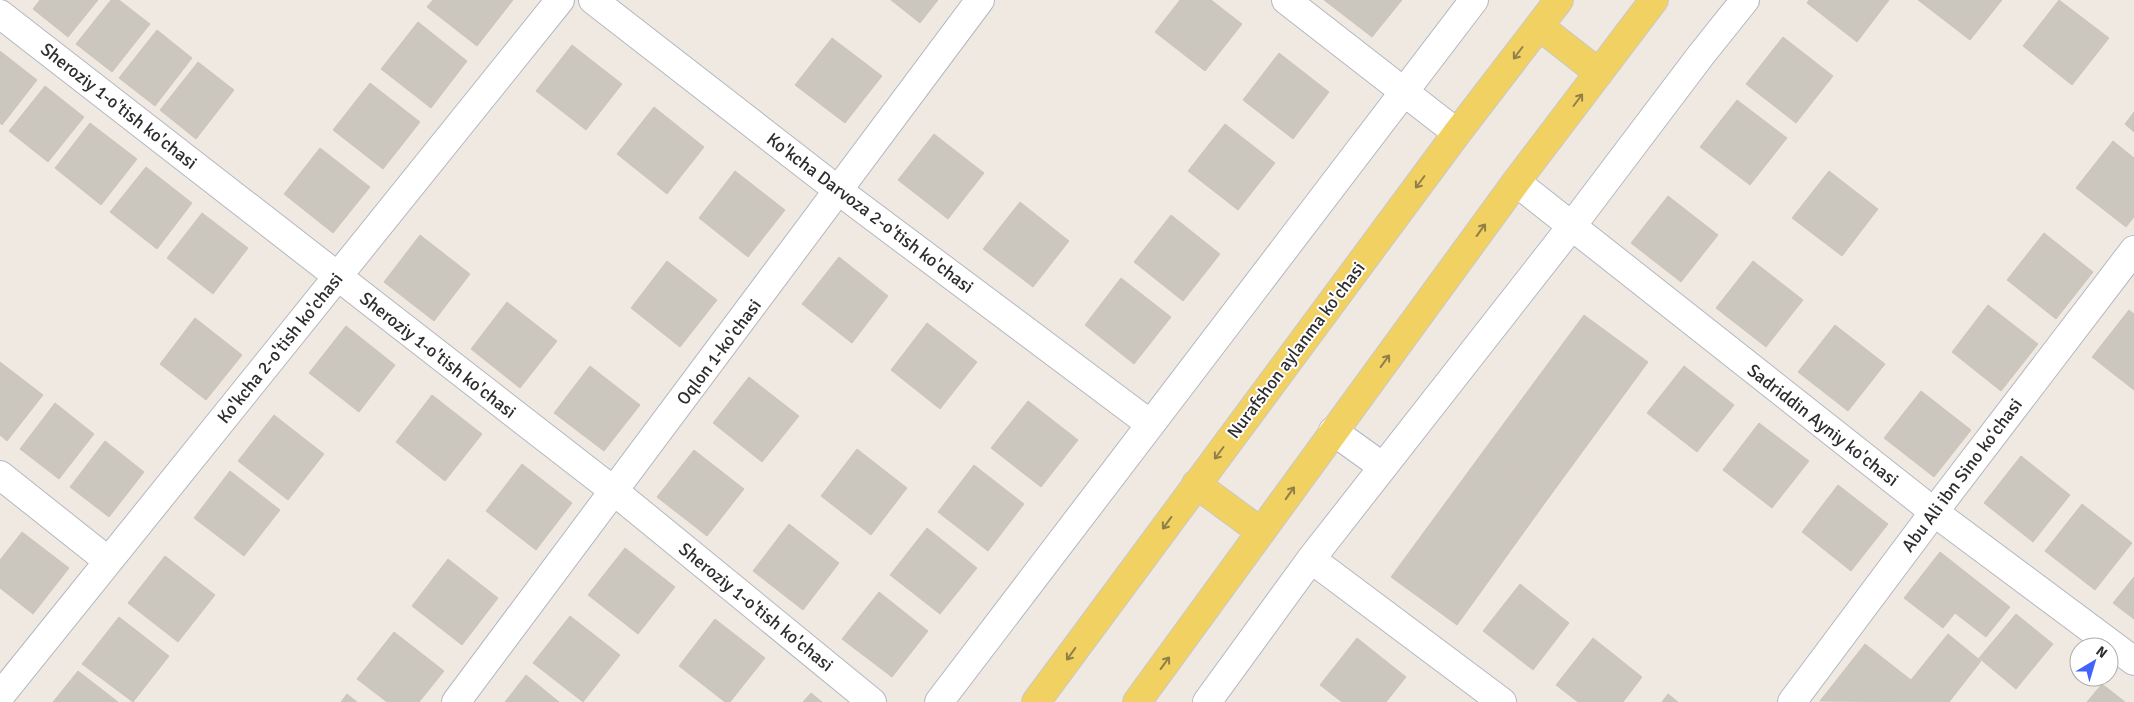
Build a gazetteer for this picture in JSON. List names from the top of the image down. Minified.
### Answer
{"streets":{"main road":["Nurafshon aylanma ko'chasi"],"street":["Sheroziy 1-o'tish ko'chasi","Ko'kcha Darvoza 2-o'tish ko'chasi","Ko'kcha 2-o'tish ko'chasi","Oqlon 1-ko'chasi","Sadriddin Ayniy ko'chasi","Abu Ali ibn Sino koʻchasi"]},"crossings":[["Sheroziy 1-o'tish ko'chasi","Ko'kcha 2-o'tish ko'chasi"],["Sheroziy 1-o'tish ko'chasi","Oqlon 1-ko'chasi"],["Ko'kcha Darvoza 2-o'tish ko'chasi","Oqlon 1-ko'chasi"],["Sadriddin Ayniy ko'chasi","Abu Ali ibn Sino koʻchasi"]],"north":"top right"}
